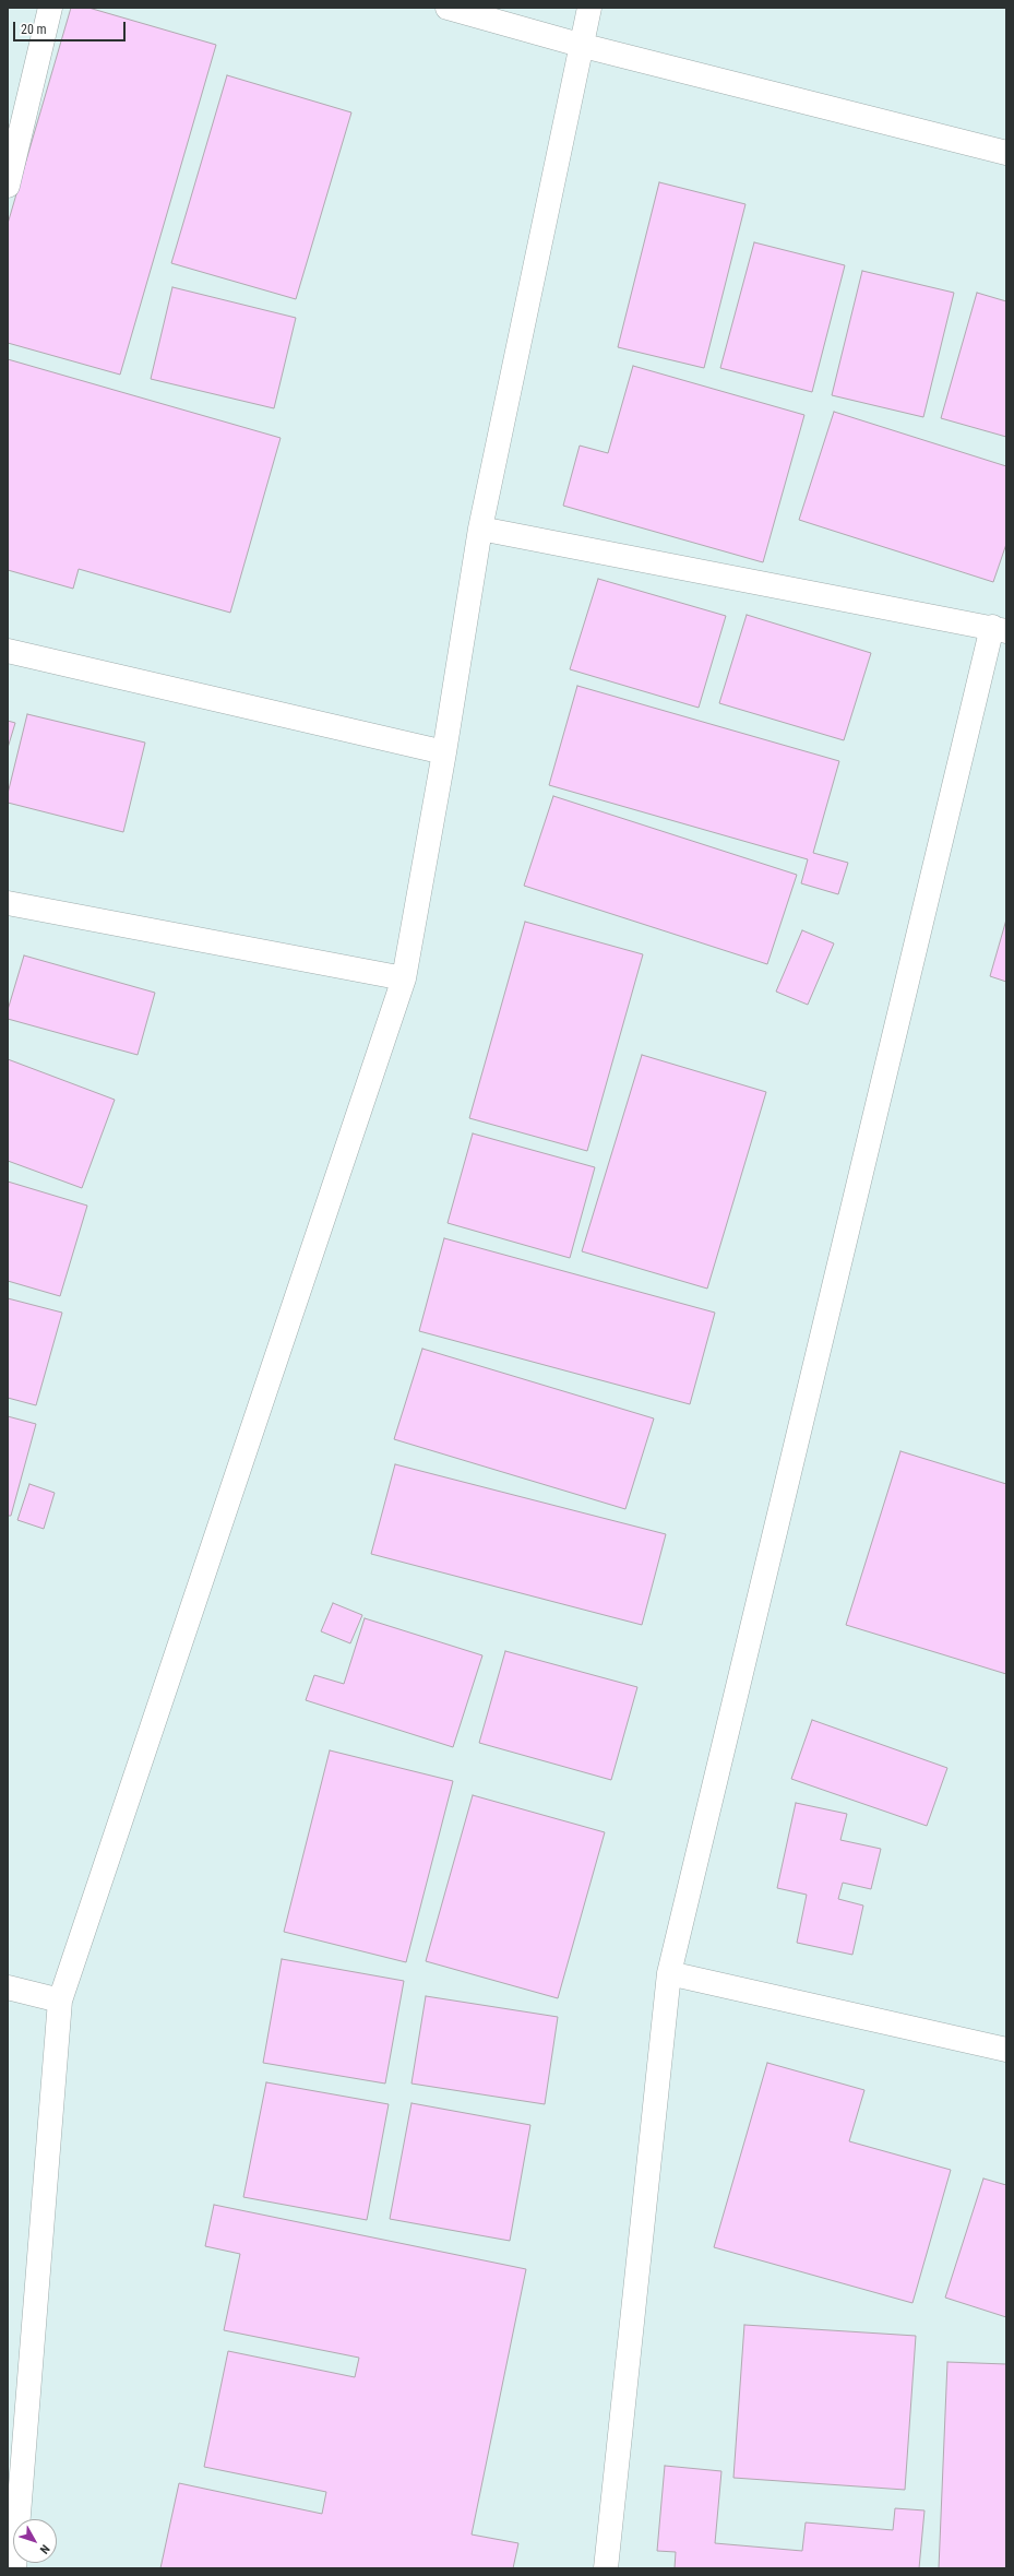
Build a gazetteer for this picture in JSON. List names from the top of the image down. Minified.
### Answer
{"scale_bar":"20 m","north":"bottom right"}
